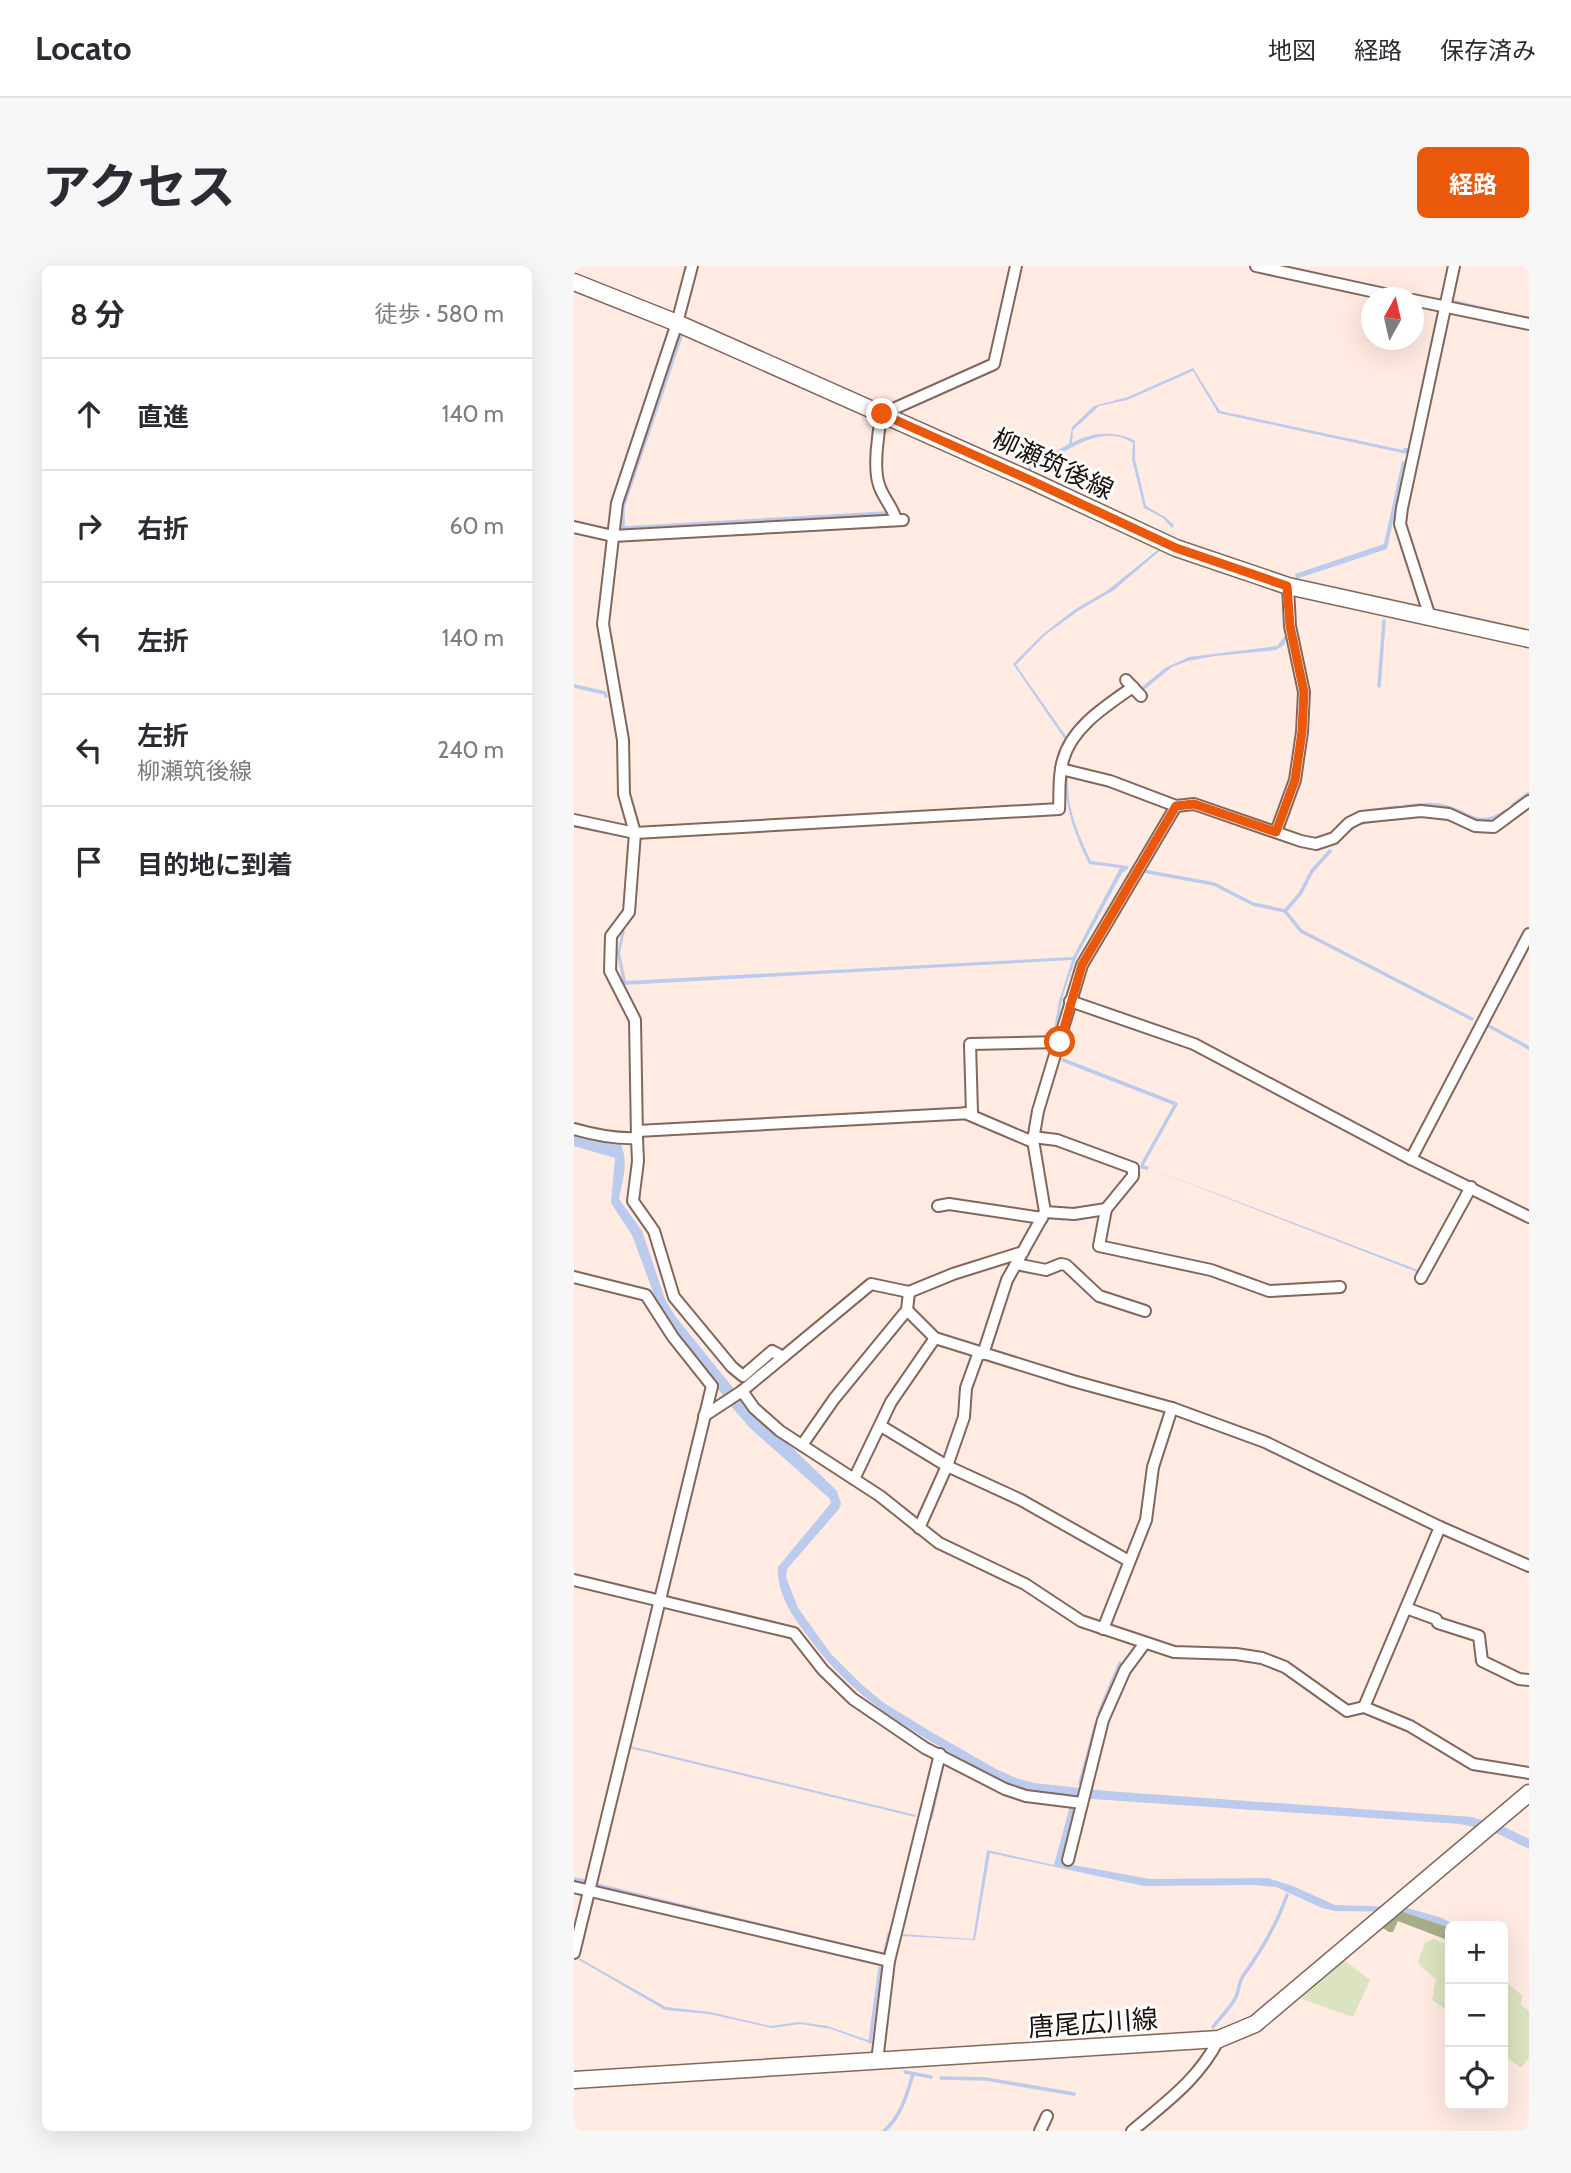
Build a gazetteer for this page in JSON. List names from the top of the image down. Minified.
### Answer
{"streets":{"main road":["柳瀬筑後線","唐尾広川線"]},"north":"top","page":{"header":"Locato","nav":["地図","経路","保存済み"],"title":"アクセス","buttons":"経路","heading":["8 分","徒歩 · 580 m"],"list":[["直進","140 m"],["右折","60 m"],["左折","140 m"],["左折","柳瀬筑後線","240 m"],"目的地に到着"],"map_buttons":["+","−"]}}
